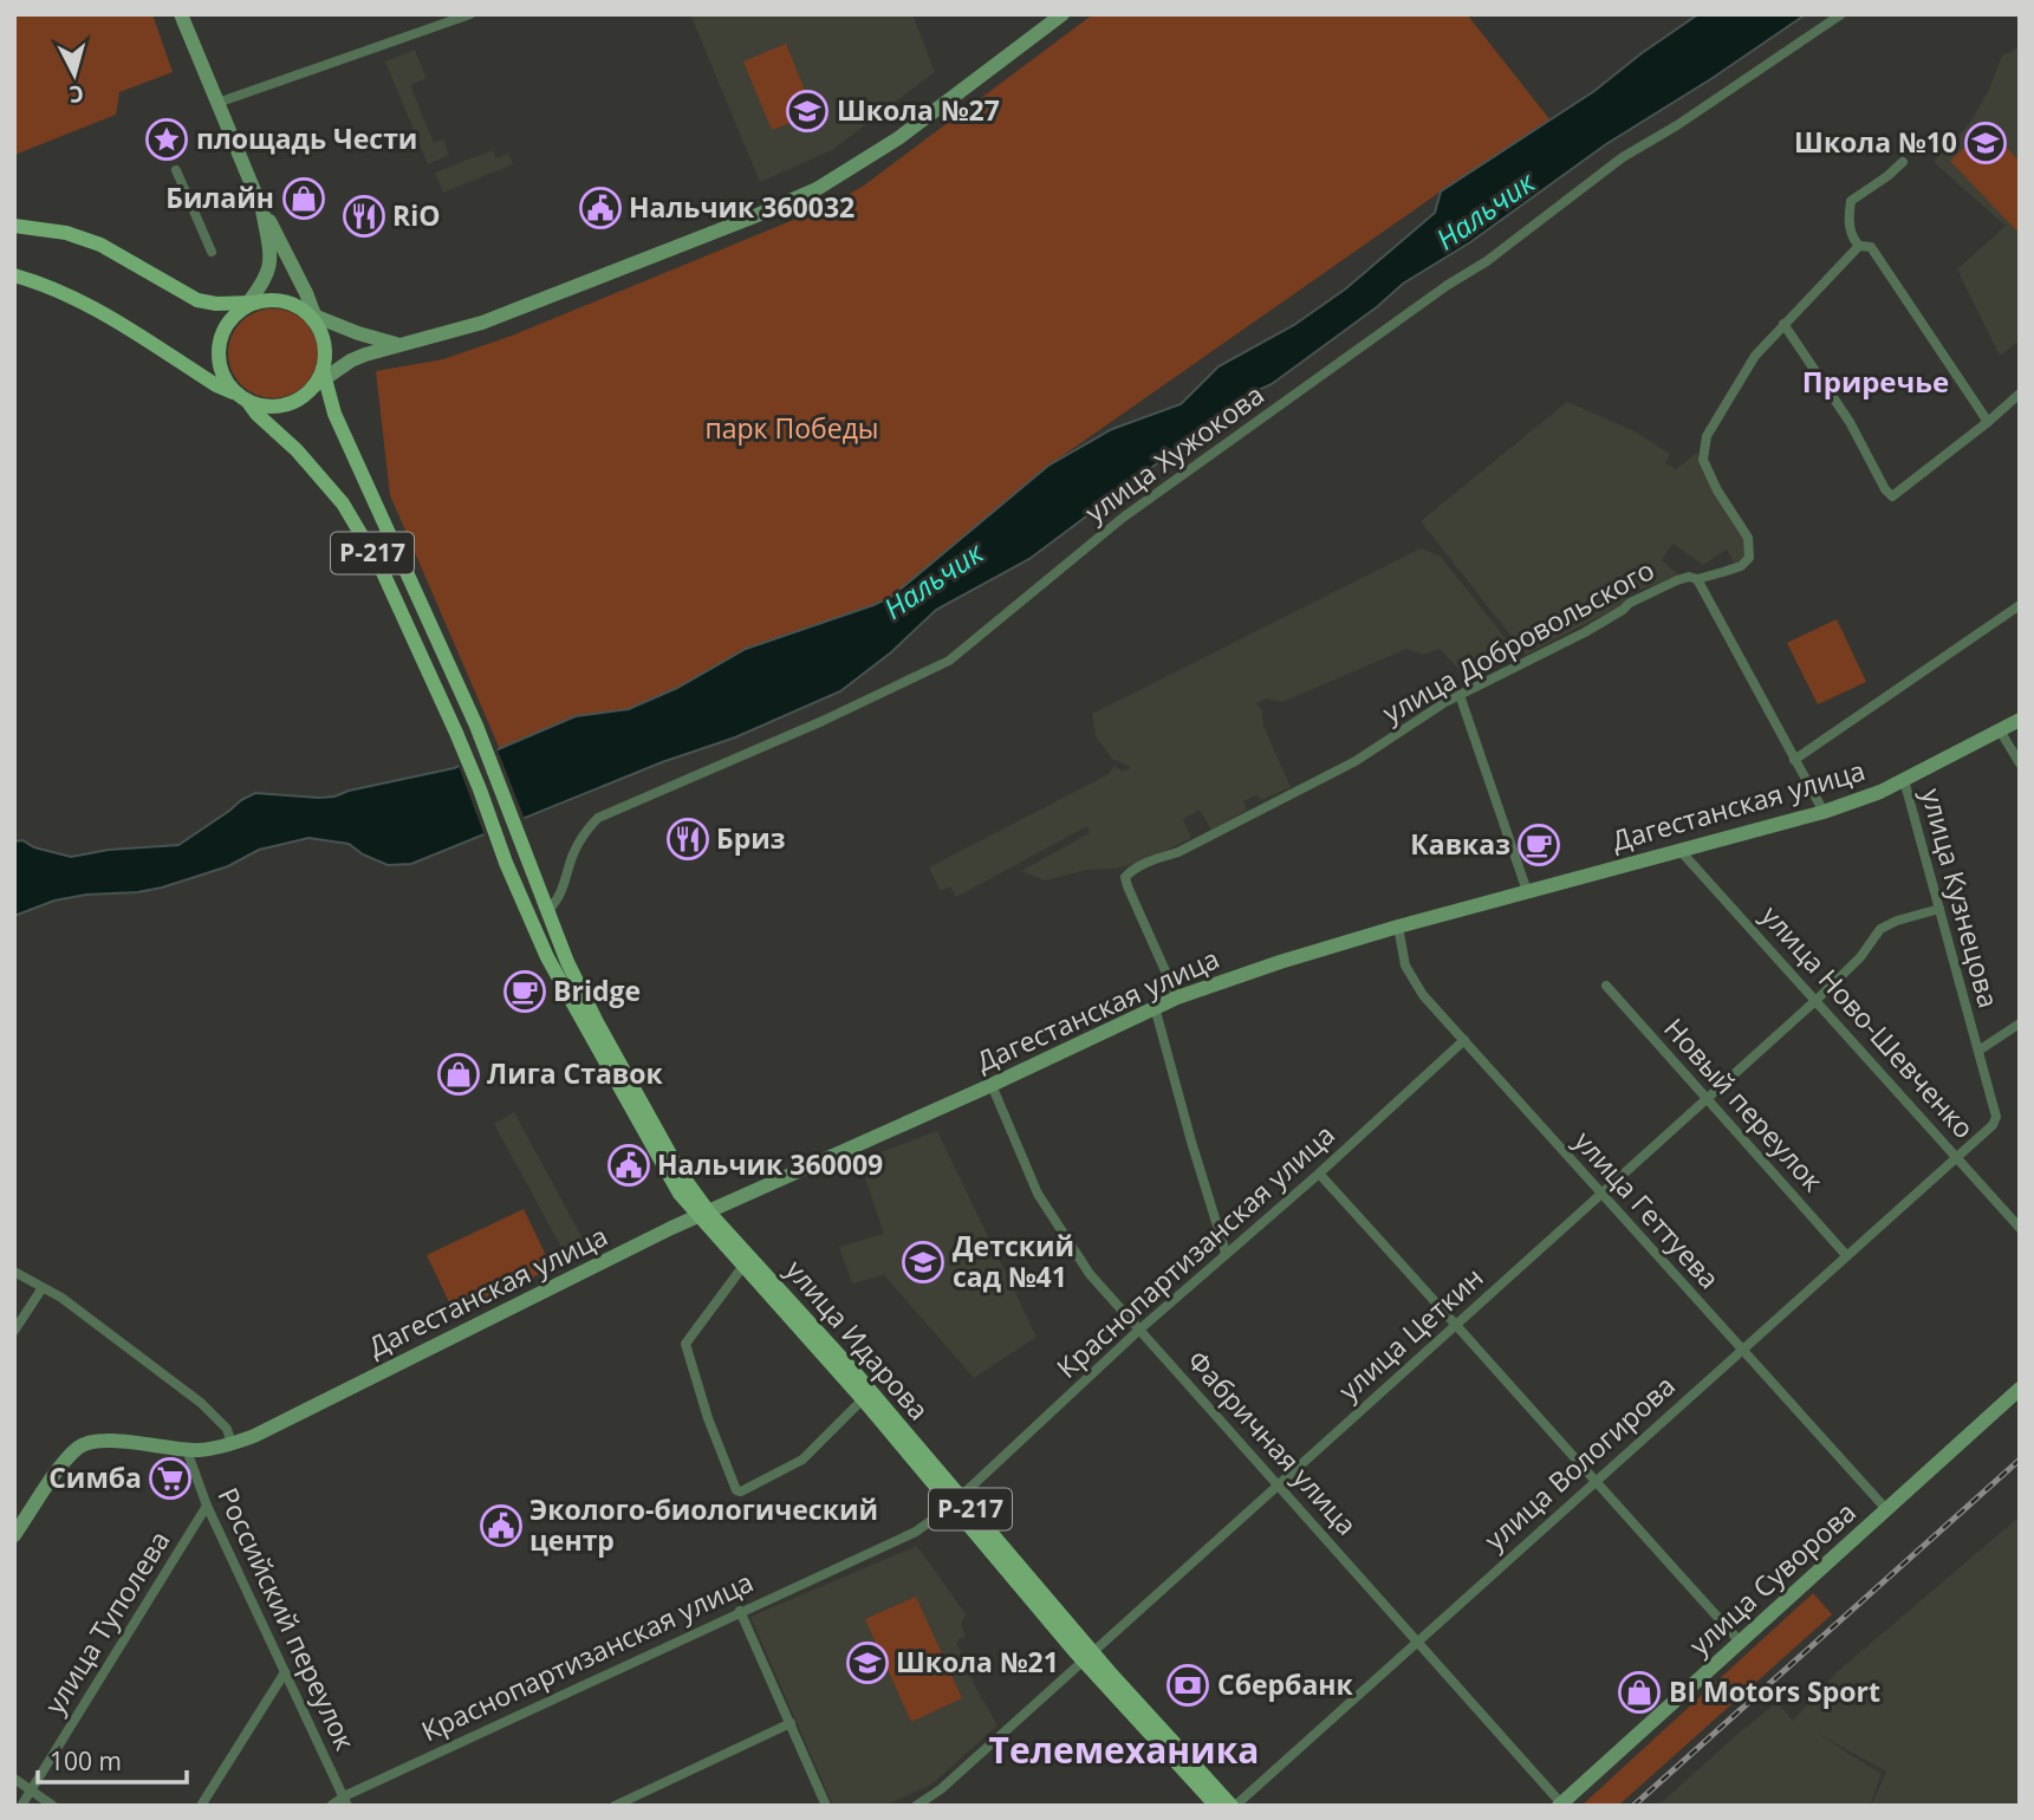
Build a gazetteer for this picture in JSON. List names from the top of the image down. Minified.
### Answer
{"streets":{"main road":["Р-217","улица Идарова"],"street":["улица Хужокова","улица Добровольского","Дагестанская улица","улица Кузнецова","улица Ново-Шевченко","Новый переулок","улица Геттуева","Краснопартизанская улица","улица Цеткин","Фабричная улица","улица Вологирова","улица Суворова","Российский переулок","улица Туполева"]},"crossings":[["улица Хужокова","улица Идарова"],["Р-217","улица Идарова"],["улица Добровольского","Дагестанская улица"],["Дагестанская улица","улица Кузнецова"],["Дагестанская улица","улица Ново-Шевченко"],["Дагестанская улица","улица Геттуева"],["Дагестанская улица","улица Идарова"],["Дагестанская улица","Фабричная улица"],["Дагестанская улица","Российский переулок"],["улица Кузнецова","улица Ново-Шевченко"],["улица Кузнецова","улица Цеткин"],["улица Кузнецова","улица Вологирова"],["улица Ново-Шевченко","улица Цеткин"],["улица Ново-Шевченко","улица Вологирова"],["Новый переулок","улица Цеткин"],["Новый переулок","улица Вологирова"],["улица Геттуева","Краснопартизанская улица"],["улица Геттуева","улица Цеткин"],["улица Геттуева","улица Вологирова"],["улица Геттуева","улица Суворова"],["Краснопартизанская улица","улица Идарова"],["Краснопартизанская улица","Фабричная улица"],["Краснопартизанская улица","Российский переулок"],["улица Цеткин","улица Идарова"],["улица Цеткин","Фабричная улица"],["улица Идарова","улица Вологирова"],["Фабричная улица","улица Вологирова"],["Фабричная улица","улица Суворова"],["Российский переулок","улица Туполева"]],"districts":["Приречье","Телемеханика"],"water":["Нальчик"],"parks":["парк Победы"],"places":{"school or university":["Школа №27","Школа №10","Детский сад №41","Школа №21"],"place":["площадь Чести"],"shop":["Билайн","Лига Ставок","BI Motors Sport"],"public building":["Нальчик 360032","Нальчик 360009","Эколого-биологический центр"],"restaurant":["RiO","Бриз"],"cafe":["Кавказ","Bridge"],"supermarket":["Симба"],"bank":["Сбербанк"]},"scale_bar":"100 m","north":"bottom"}
